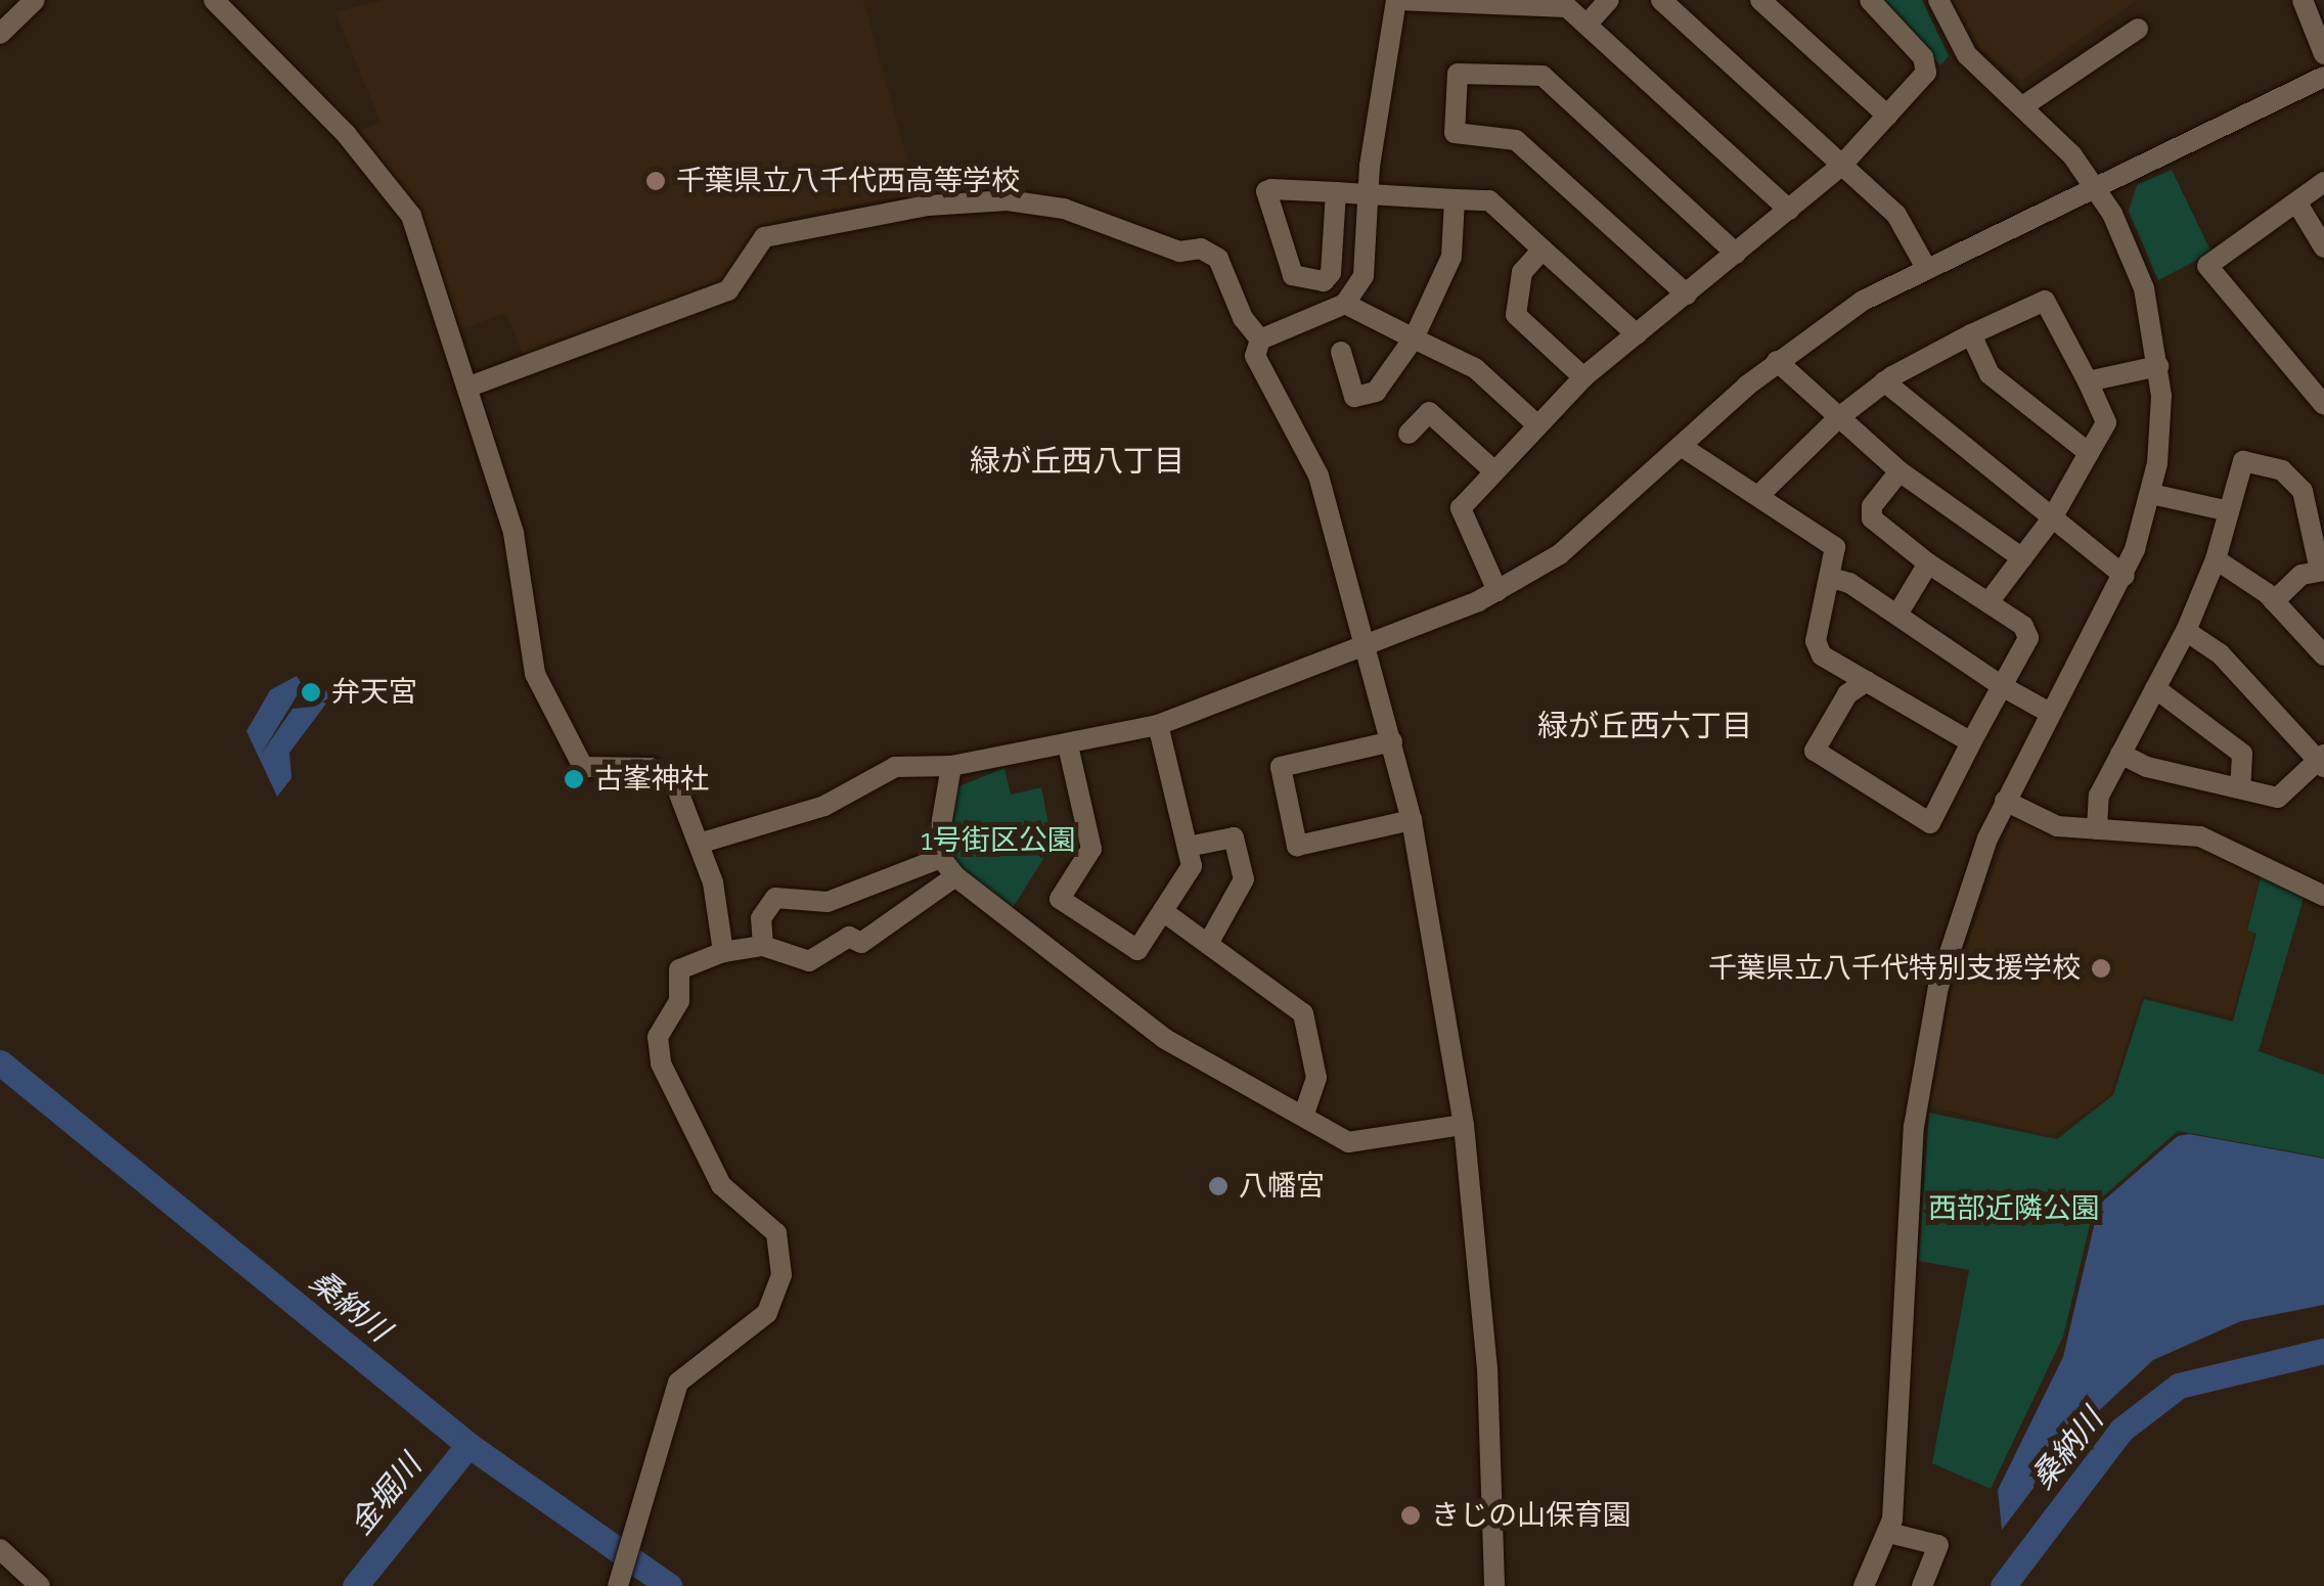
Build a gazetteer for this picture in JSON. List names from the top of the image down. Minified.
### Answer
{"districts":["緑が丘西八丁目","緑が丘西六丁目"],"water":["桑納川","金堀川"],"parks":["1号街区公園","西部近隣公園"],"places":["千葉県立八千代西高等学校","弁天宮","古峯神社","千葉県立八千代特別支援学校","八幡宮","きじの山保育園"]}
